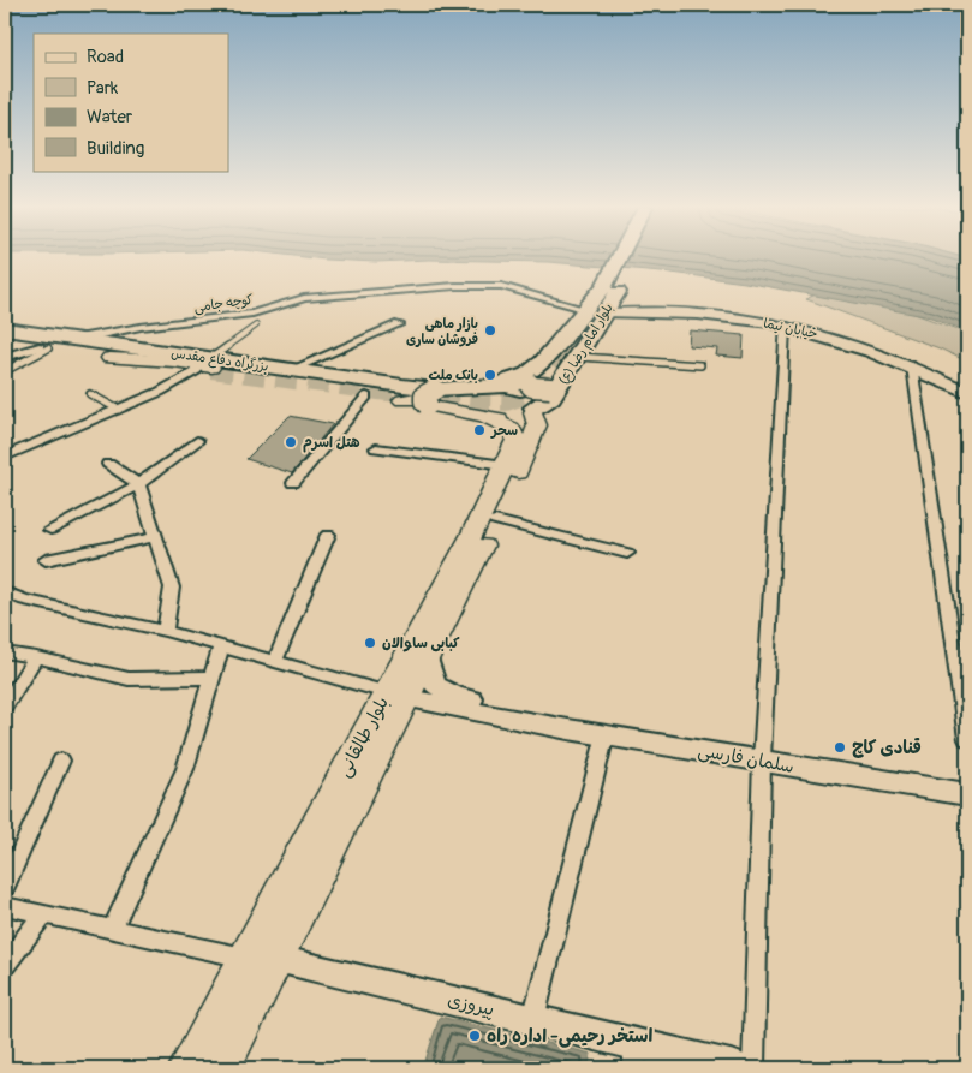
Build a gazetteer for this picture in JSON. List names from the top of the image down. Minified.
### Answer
{"streets":{"highway":["بلوار امام رضا (ع)","بزرگراه دفاع مقدس"],"main road":["بلوار طالقانی"],"street":["کوچه جامی","خیابان نیما","سلمان فارسی","پیروزی"]},"crossings":[["کوچه جامی","خیابان نیما"],["کوچه جامی","بلوار امام رضا (ع)"],["کوچه جامی","بزرگراه دفاع مقدس"],["خیابان نیما","بلوار امام رضا (ع)"],["بلوار امام رضا (ع)","بلوار طالقانی"],["بلوار طالقانی","سلمان فارسی"],["بلوار طالقانی","پیروزی"]],"places":["بازار ماهی فروشان ساری","بانک ملت","سحر","هتل اسرم","کبابی ساوالان","قنادی کاچ","استخر رحیمی- اداره راه"],"legend":["Road","Park","Water","Building"]}
